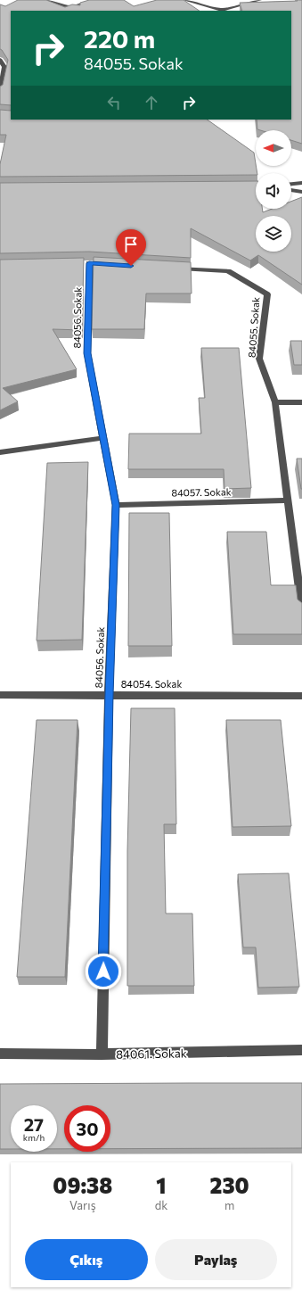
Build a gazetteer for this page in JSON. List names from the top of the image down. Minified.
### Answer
{"streets":{"street":["84056. Sokak","84055. Sokak","84057. Sokak","84054. Sokak","84061. Sokak"]},"crossings":[["84056. Sokak","84057. Sokak"],["84056. Sokak","84054. Sokak"],["84056. Sokak","84061. Sokak"],["84055. Sokak","84057. Sokak"]],"north":"left","page":{"turn":["220 m","84055. Sokak"],"speed":"27 km/h","limit":"30","eta":["09:38","Varış","1","dk","230","m"],"buttons":["Çıkış","Paylaş"]}}
